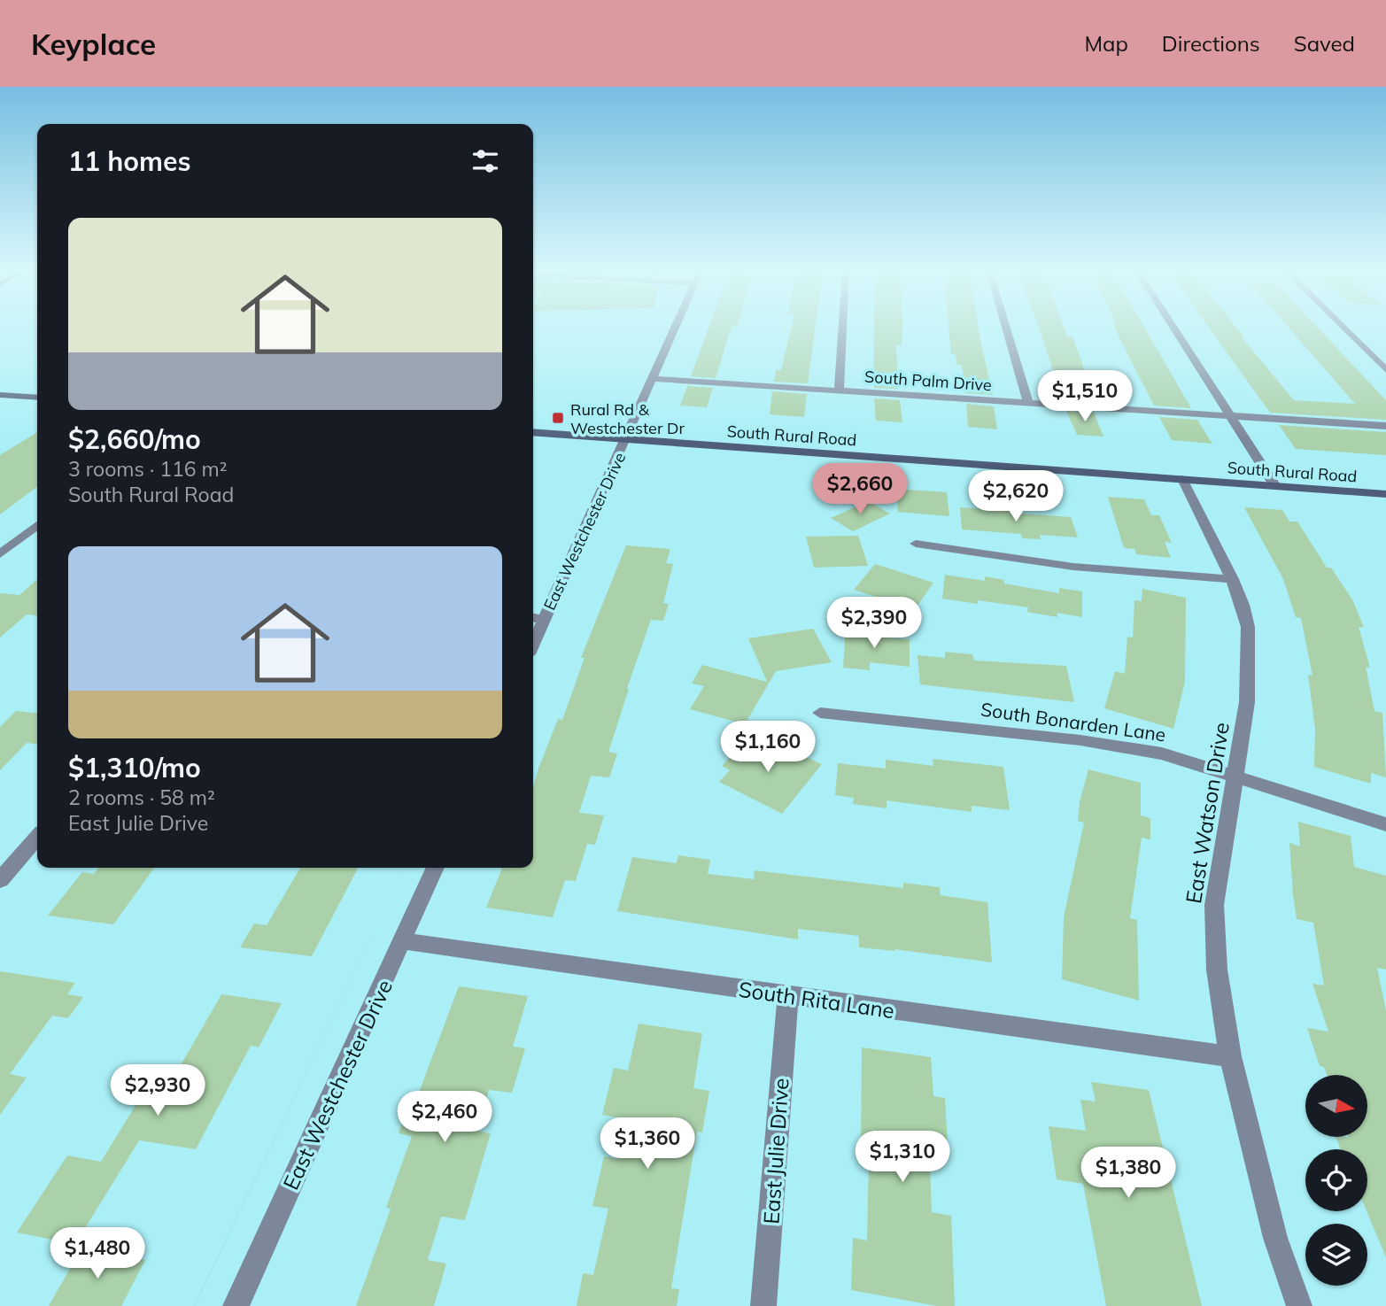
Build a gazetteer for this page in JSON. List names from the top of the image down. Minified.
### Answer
{"streets":{"main road":["South Rural Road"],"street":["South Palm Drive","East Westchester Drive","South Bonarden Lane","East Watson Drive","South Rita Lane","East Julie Drive"]},"crossings":[["South Palm Drive","East Westchester Drive"],["South Rural Road","East Westchester Drive"],["South Rural Road","East Watson Drive"],["East Westchester Drive","South Rita Lane"],["South Bonarden Lane","East Watson Drive"],["East Watson Drive","South Rita Lane"],["South Rita Lane","East Julie Drive"]],"places":{"transit":["Rural Rd & Westchester Dr"]},"north":"right","page":{"header":"Keyplace","nav":["Map","Directions","Saved"],"heading":"11 homes","list":[{"name":"$2,660/mo","note":"3 rooms · 116 m² · South Rural Road"},{"name":"$1,310/mo","note":"2 rooms · 58 m² · East Julie Drive"}],"price":["$1,510","$2,660","$2,620","$2,390","$1,160","$2,930","$2,460","$1,360","$1,310","$1,380","$1,480"]}}
